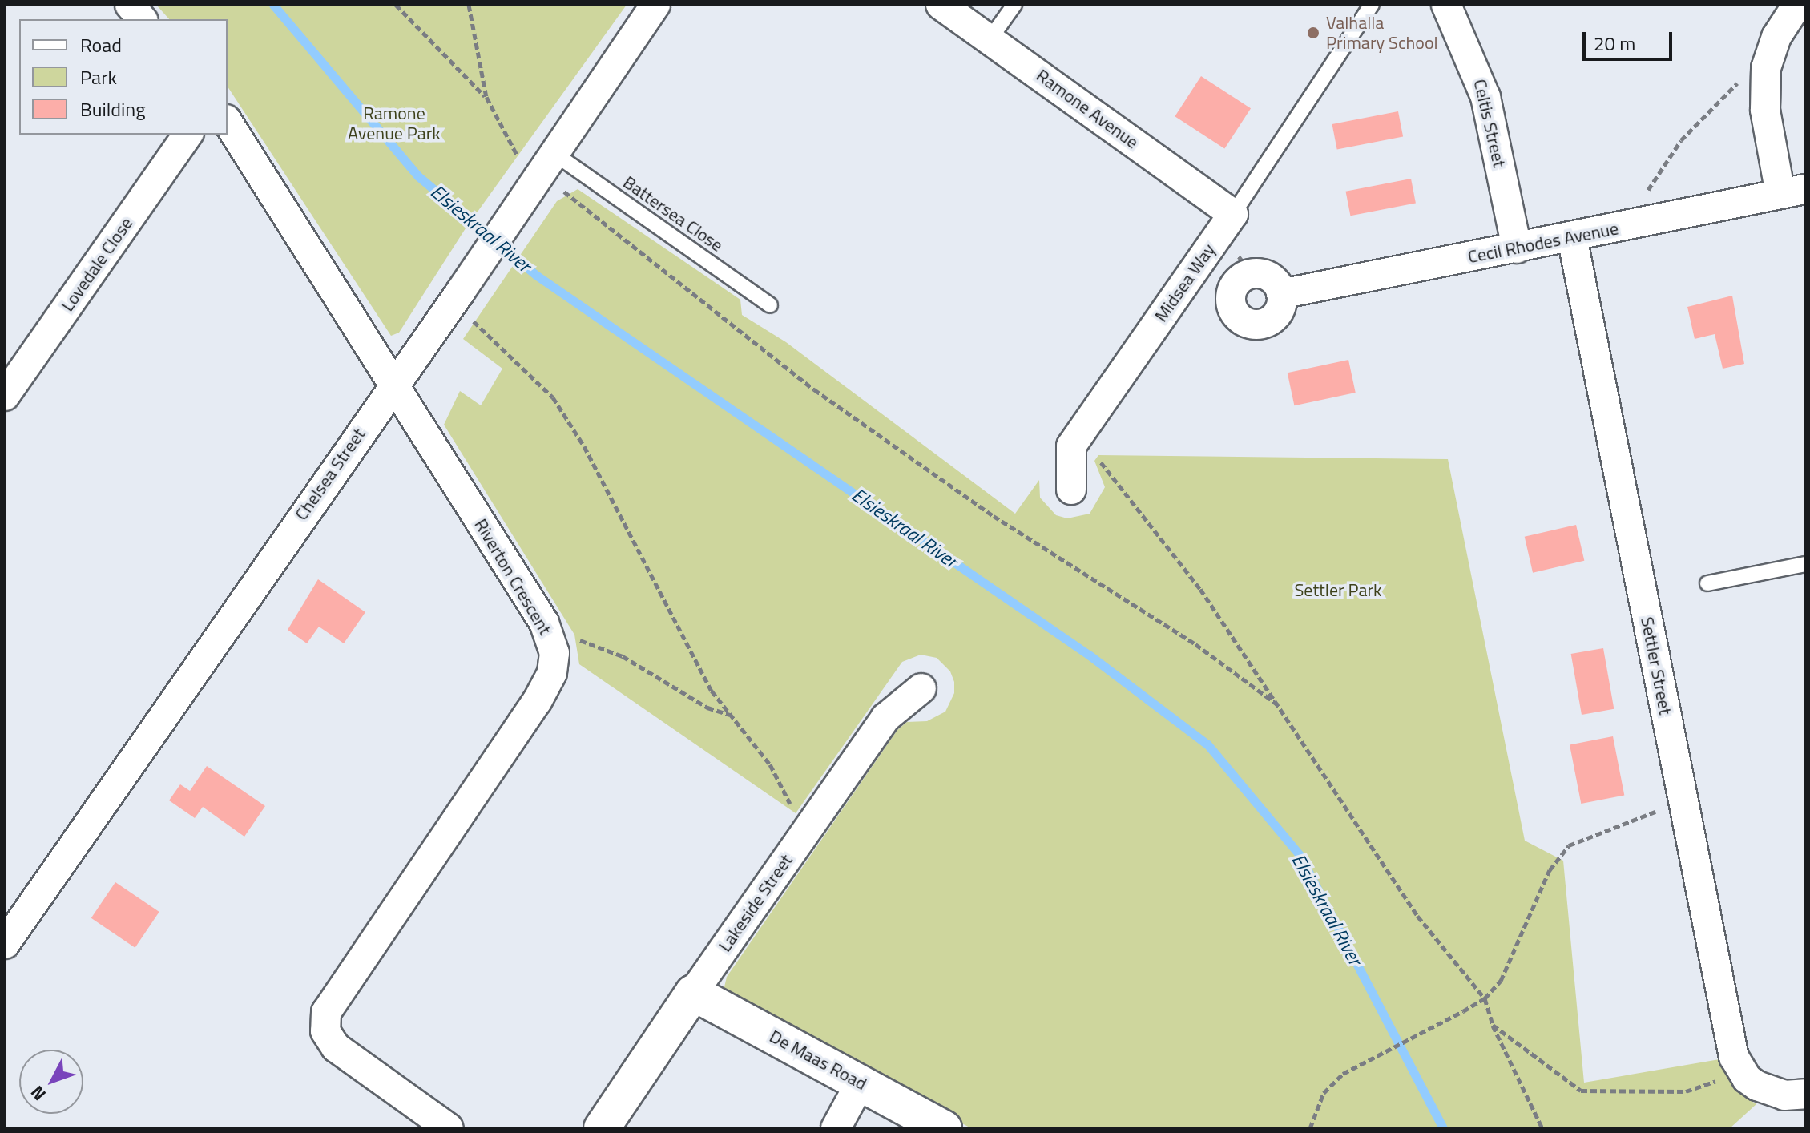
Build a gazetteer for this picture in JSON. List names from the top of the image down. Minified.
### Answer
{"streets":{"street":["Ramone Avenue","Celtis Street","Cecil Rhodes Avenue","Lovedale Close","Midsea Way","Chelsea Street","Riverton Crescent","Settler Street","Lakeside Street","De Maas Road"],"lane":["Battersea Close"]},"crossings":[["Ramone Avenue","Midsea Way"],["Celtis Street","Cecil Rhodes Avenue"],["Battersea Close","Chelsea Street"],["Cecil Rhodes Avenue","Settler Street"],["Chelsea Street","Riverton Crescent"],["Lakeside Street","De Maas Road"]],"water":["Elsieskraal River"],"parks":["Ramone Avenue Park","Settler Park"],"places":["Valhalla Primary School"],"legend":["Road","Park","Building"],"scale_bar":"20 m","north":"bottom left"}
